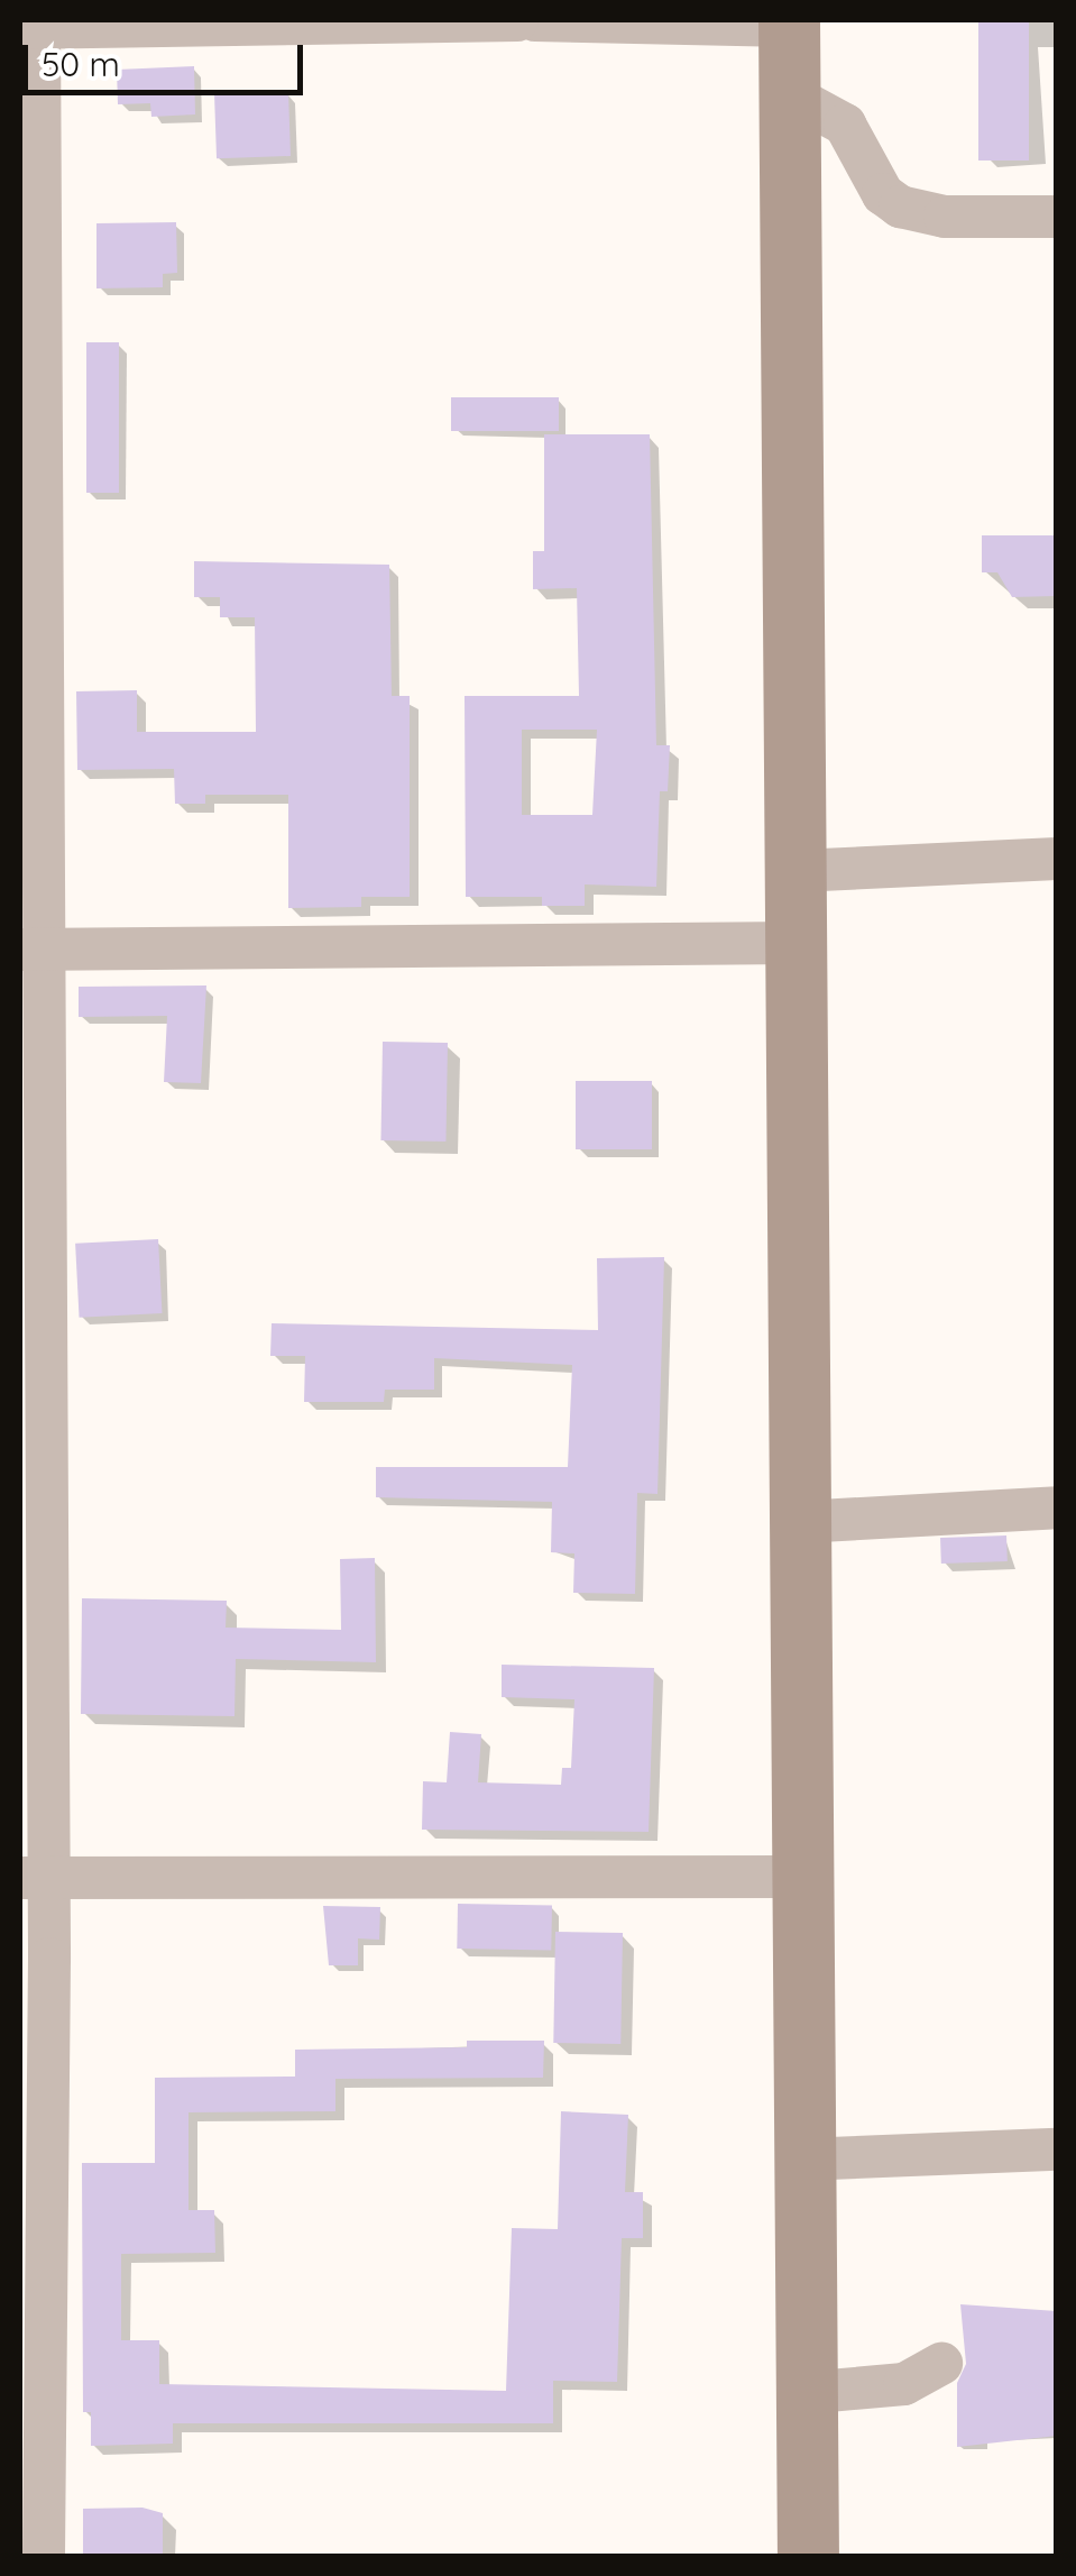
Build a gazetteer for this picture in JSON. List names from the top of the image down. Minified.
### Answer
{"scale_bar":"50 m"}
